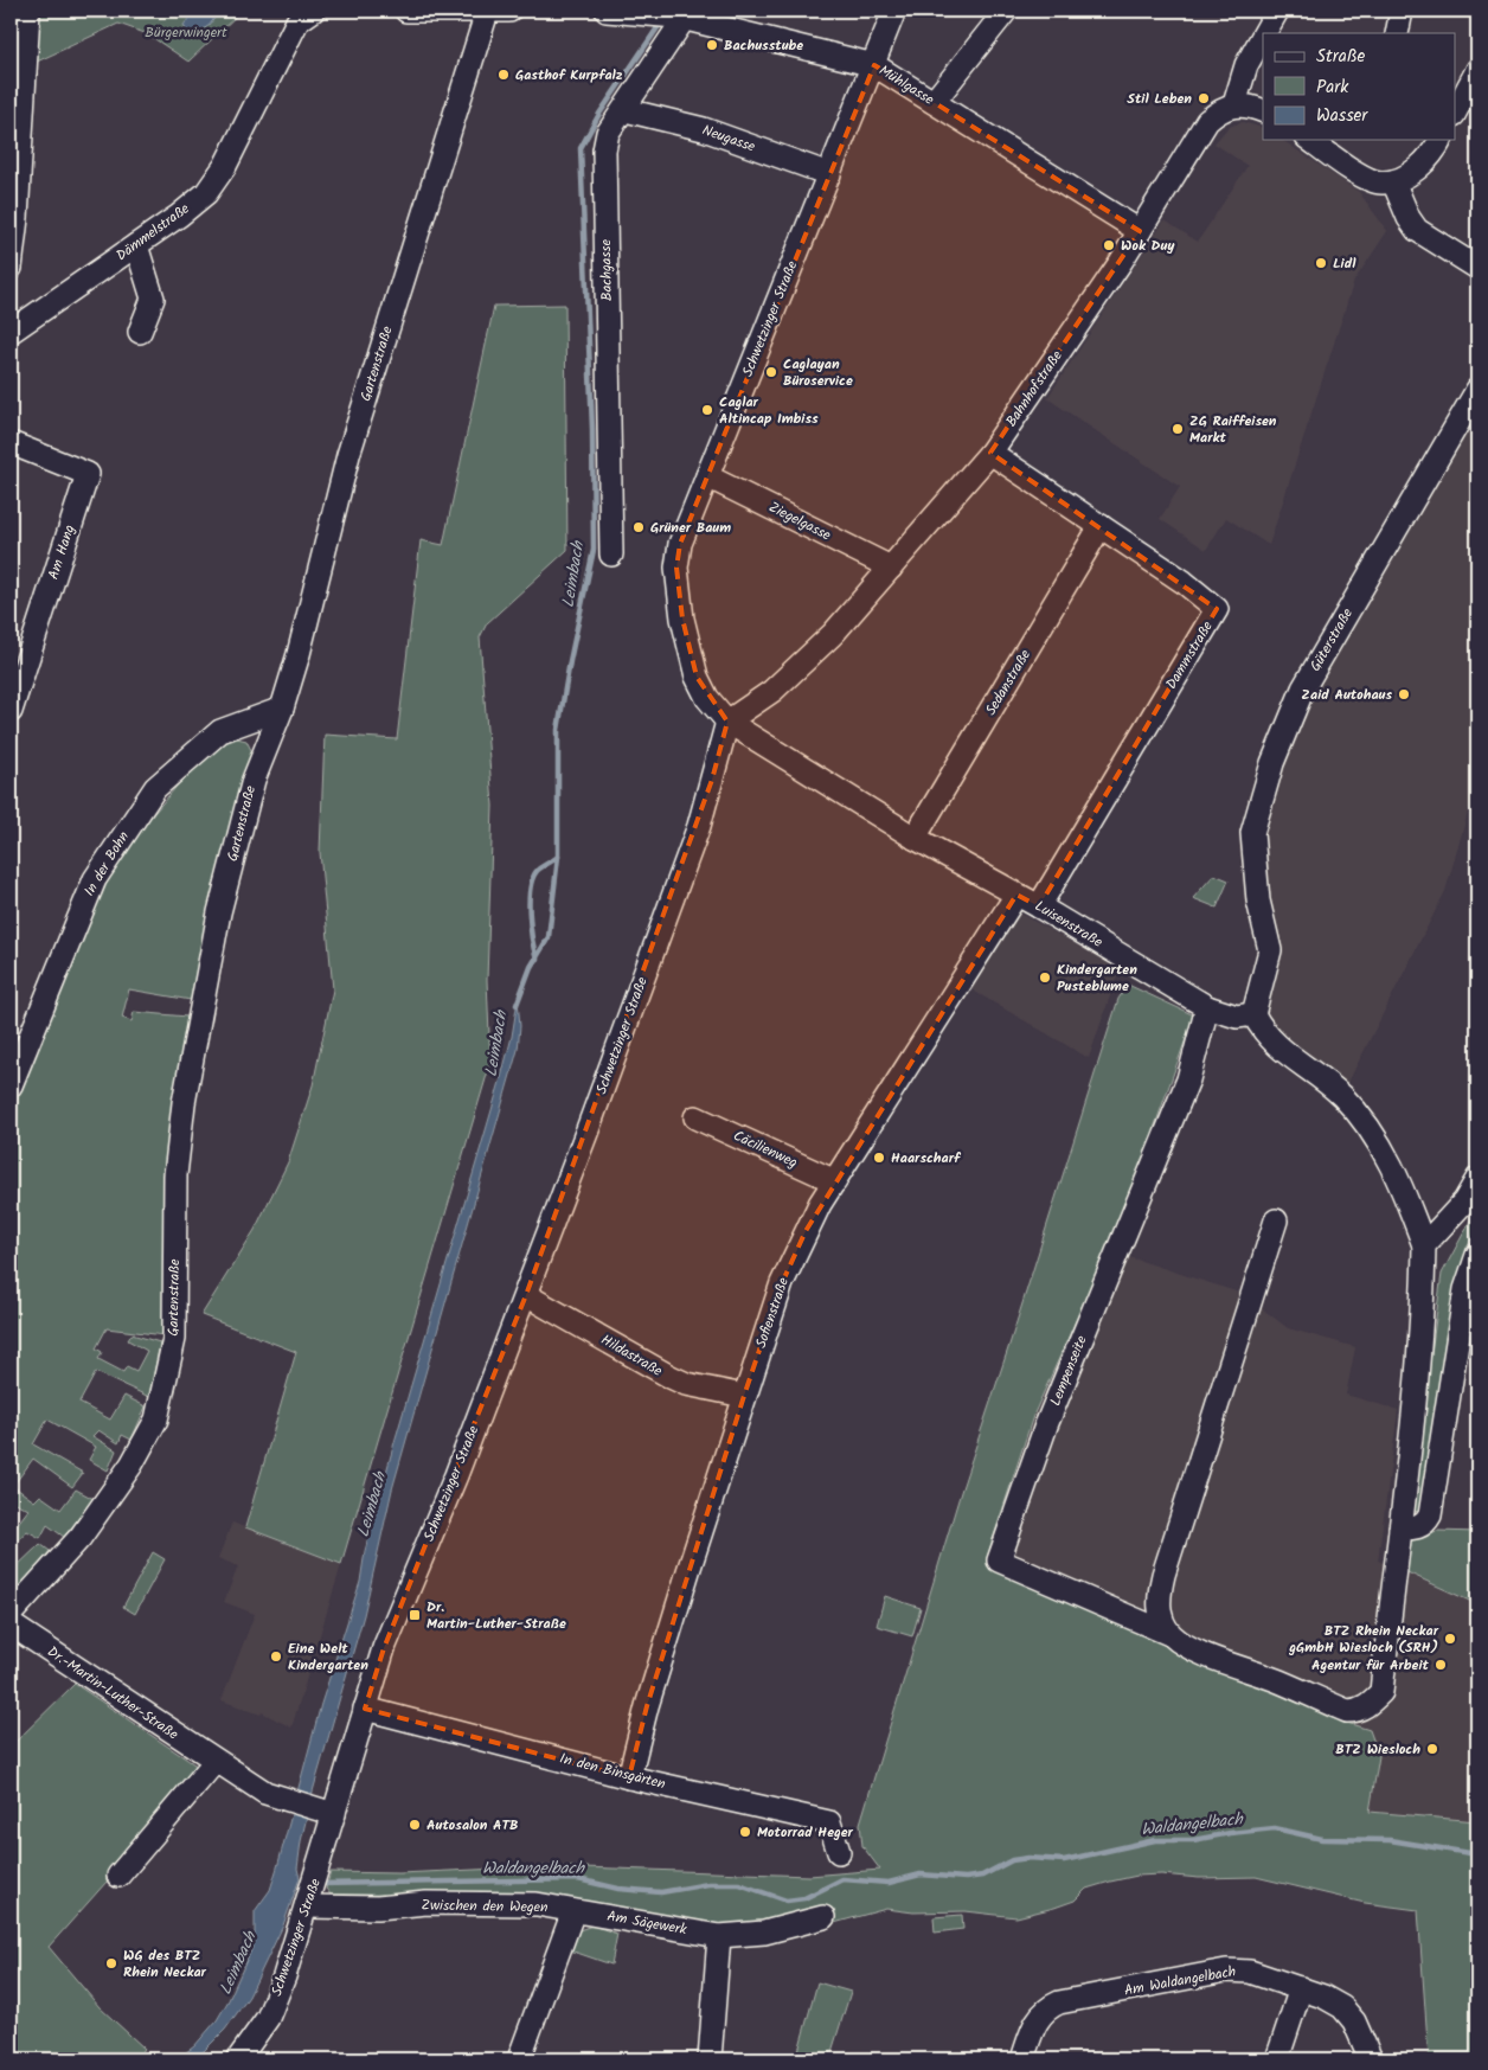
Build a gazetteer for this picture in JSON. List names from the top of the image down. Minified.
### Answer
{"streets":{"street":["Mühlgasse","Neugasse","Dämmelstraße","Bachgasse","Schwetzinger Straße","Gartenstraße","Bahnhofstraße","Ziegelgasse","Am Hang","Güterstraße","Dammstraße","Sedanstraße","In der Bohn","Luisenstraße","Cäcilienweg","Sofienstraße","Hildastraße","Lempenseite","Dr.-Martin-Luther-Straße","In den Binsgärten","Zwischen den Wegen","Am Sägewerk","Am Waldangelbach"]},"crossings":[["Mühlgasse","Bachgasse"],["Mühlgasse","Schwetzinger Straße"],["Mühlgasse","Bahnhofstraße"],["Neugasse","Bachgasse"],["Neugasse","Schwetzinger Straße"],["Schwetzinger Straße","Bahnhofstraße"],["Schwetzinger Straße","Ziegelgasse"],["Schwetzinger Straße","Luisenstraße"],["Schwetzinger Straße","Hildastraße"],["Schwetzinger Straße","Dr.-Martin-Luther-Straße"],["Schwetzinger Straße","In den Binsgärten"],["Schwetzinger Straße","Zwischen den Wegen"],["Gartenstraße","In der Bohn"],["Bahnhofstraße","Ziegelgasse"],["Bahnhofstraße","Dammstraße"],["Bahnhofstraße","Luisenstraße"],["Güterstraße","Luisenstraße"],["Dammstraße","Sedanstraße"],["Dammstraße","Luisenstraße"],["Sedanstraße","Luisenstraße"],["Luisenstraße","Sofienstraße"],["Luisenstraße","Lempenseite"],["Cäcilienweg","Sofienstraße"],["Sofienstraße","Hildastraße"],["Sofienstraße","In den Binsgärten"],["Zwischen den Wegen","Am Sägewerk"]],"water":["Leimbach","Waldangelbach"],"parks":["Bürgerwingert"],"places":{"other":["Bachusstube","Gasthof Kurpfalz","Stil Leben","Wok Duy","Lidl","Caglayan Büroservice","Caglar Altincap Imbiss","ZG Raiffeisen Markt","Grüner Baum","Zaid Autohaus","Kindergarten Pusteblume","Haarscharf","BTZ Rhein Neckar gGmbH Wiesloch (SRH)","Eine Welt Kindergarten","Agentur für Arbeit","BTZ Wiesloch","Autosalon ATB","Motorrad Heger","WG des BTZ Rhein Neckar"],"transit":["Dr. Martin-Luther-Straße"]},"legend":["Straße","Park","Wasser"]}
